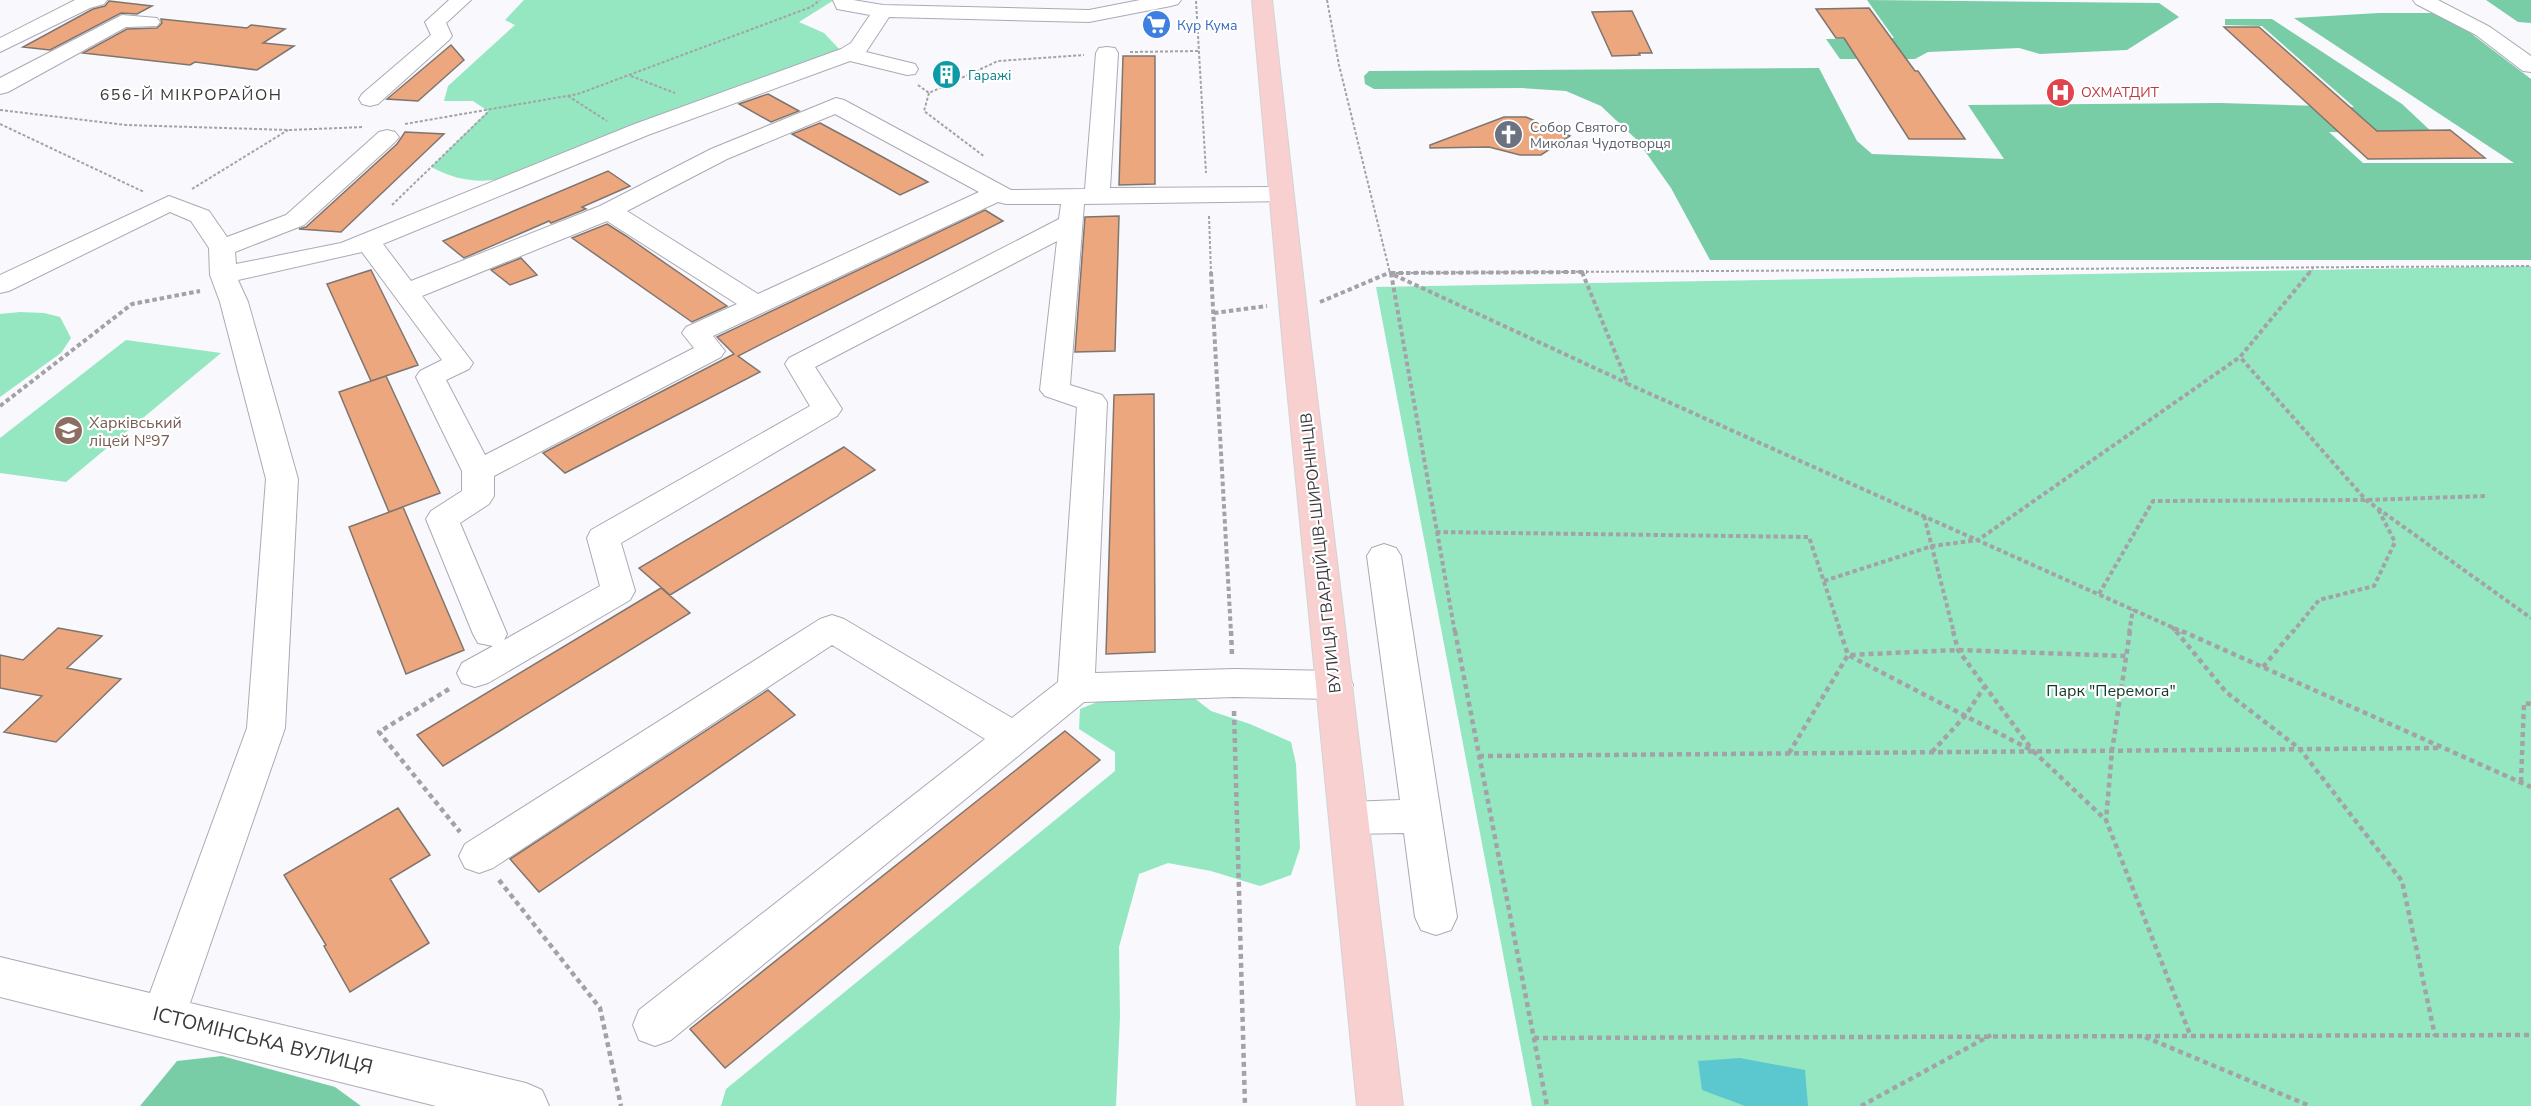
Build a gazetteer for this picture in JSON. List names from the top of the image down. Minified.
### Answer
{"streets":{"main road":["ВУЛИЦЯ ГВАРДІЙЦІВ-ШИРОНІНЦІВ"],"street":["ІСТОМІНСЬКА ВУЛИЦЯ"]},"districts":["656-Й МІКРОРАЙОН"],"parks":["Парк \"Перемога\""],"places":{"supermarket":["Кур Кума"],"building":["Гаражі"],"hospital":["ОХМАТДИТ"],"church":["Собор Святого Миколая Чудотворця"],"school or university":["Харківський ліцей №97"]}}
